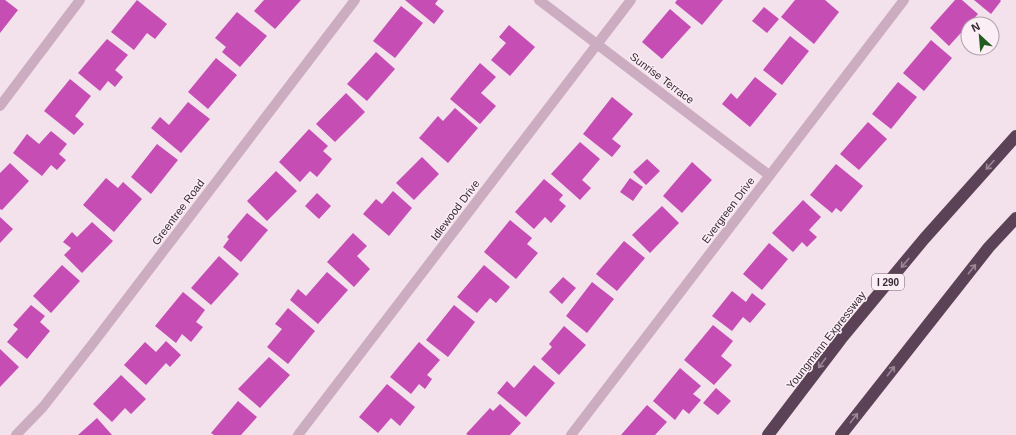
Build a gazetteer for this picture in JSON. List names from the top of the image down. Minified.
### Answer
{"streets":{"highway":["I 290","Youngmann Expressway"],"street":["Sunrise Terrace","Idlewood Drive","Evergreen Drive","Greentree Road"]},"crossings":[["Sunrise Terrace","Idlewood Drive"],["Sunrise Terrace","Evergreen Drive"]],"north":"top left"}
